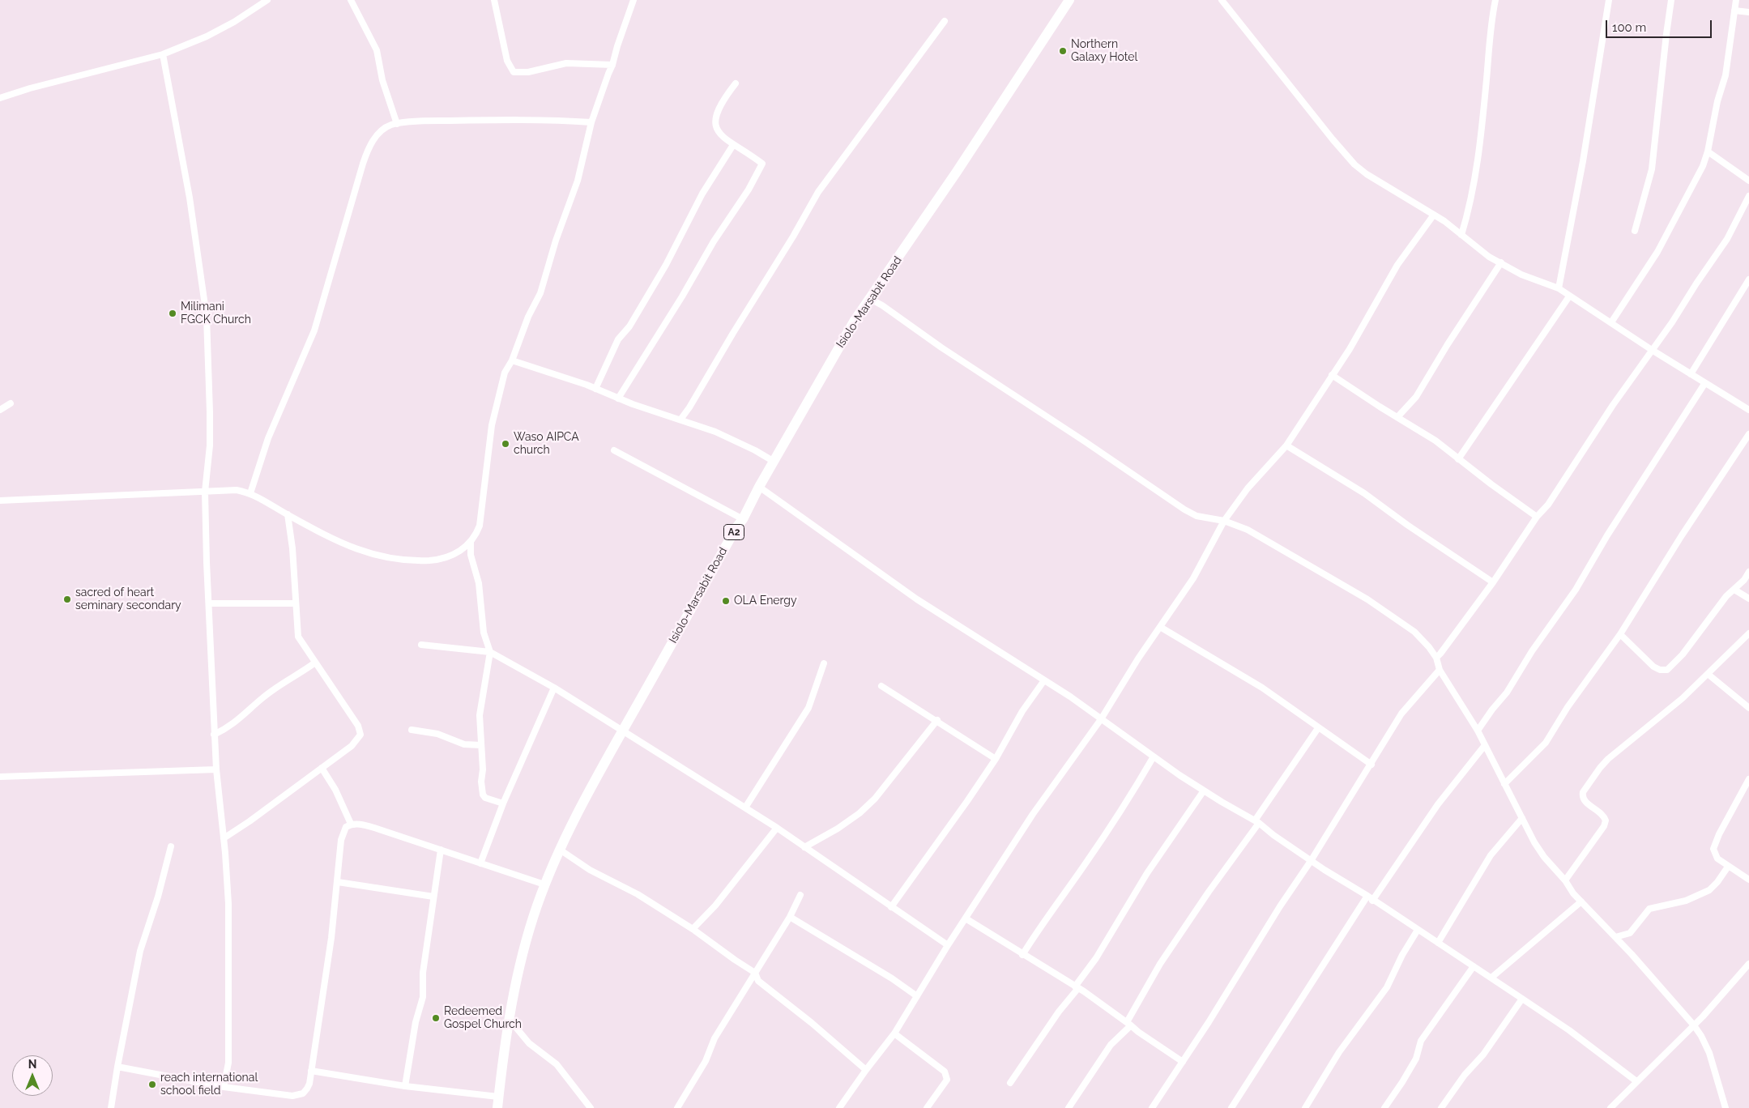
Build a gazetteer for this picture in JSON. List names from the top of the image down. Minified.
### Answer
{"streets":{"highway":["Isiolo-Marsabit Road","A2"]},"places":["Northern Galaxy Hotel","Milimani FGCK Church","Waso AIPCA church","sacred of heart seminary secondary","OLA Energy","Redeemed Gospel Church","reach international school field"],"scale_bar":"100 m","north":"top"}
